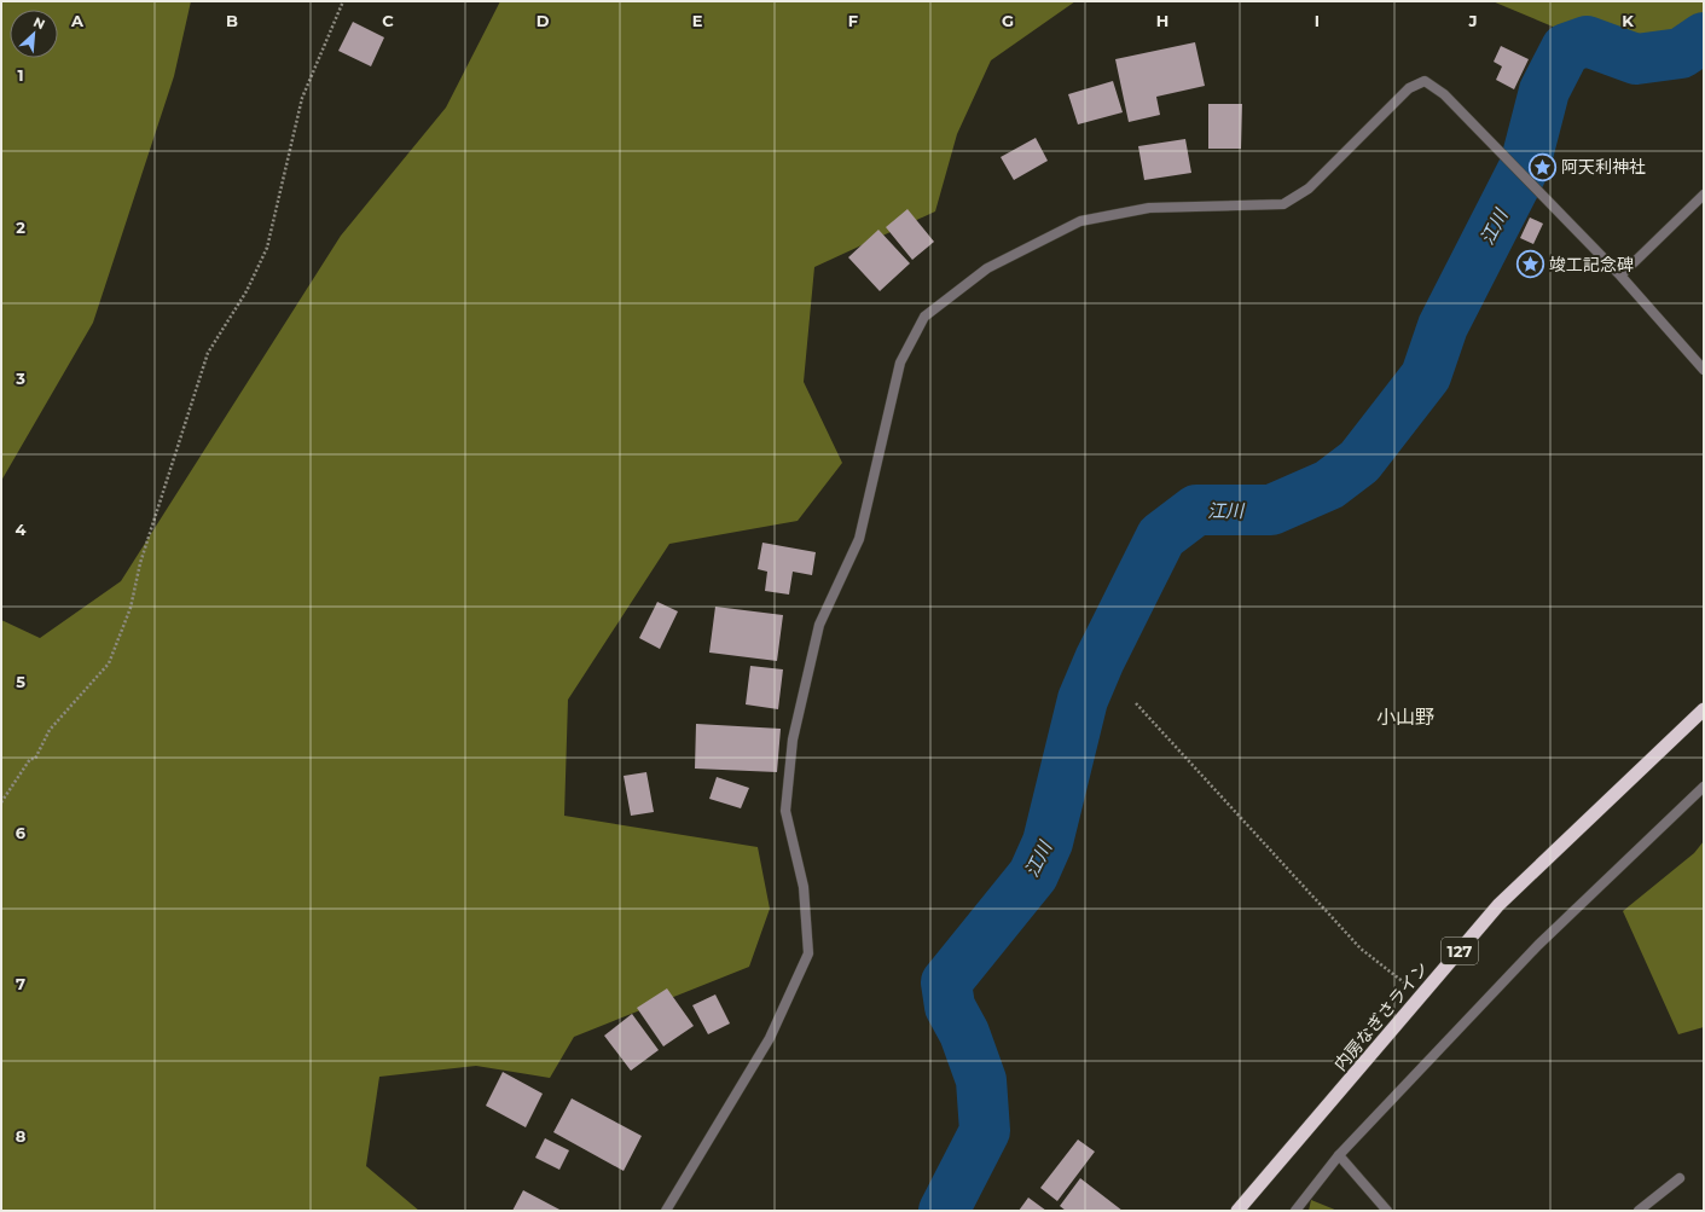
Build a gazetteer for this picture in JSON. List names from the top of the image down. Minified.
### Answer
{"streets":{"highway":["127","内房なぎさライン"]},"districts":["小山野"],"water":["江川"],"places":{"place":["阿天利神社","竣工記念碑"]},"north":"top right","grid":{"columns":["A","B","C","D","E","F","G","H","I","J","K"],"rows":["1","2","3","4","5","6","7","8"]}}
